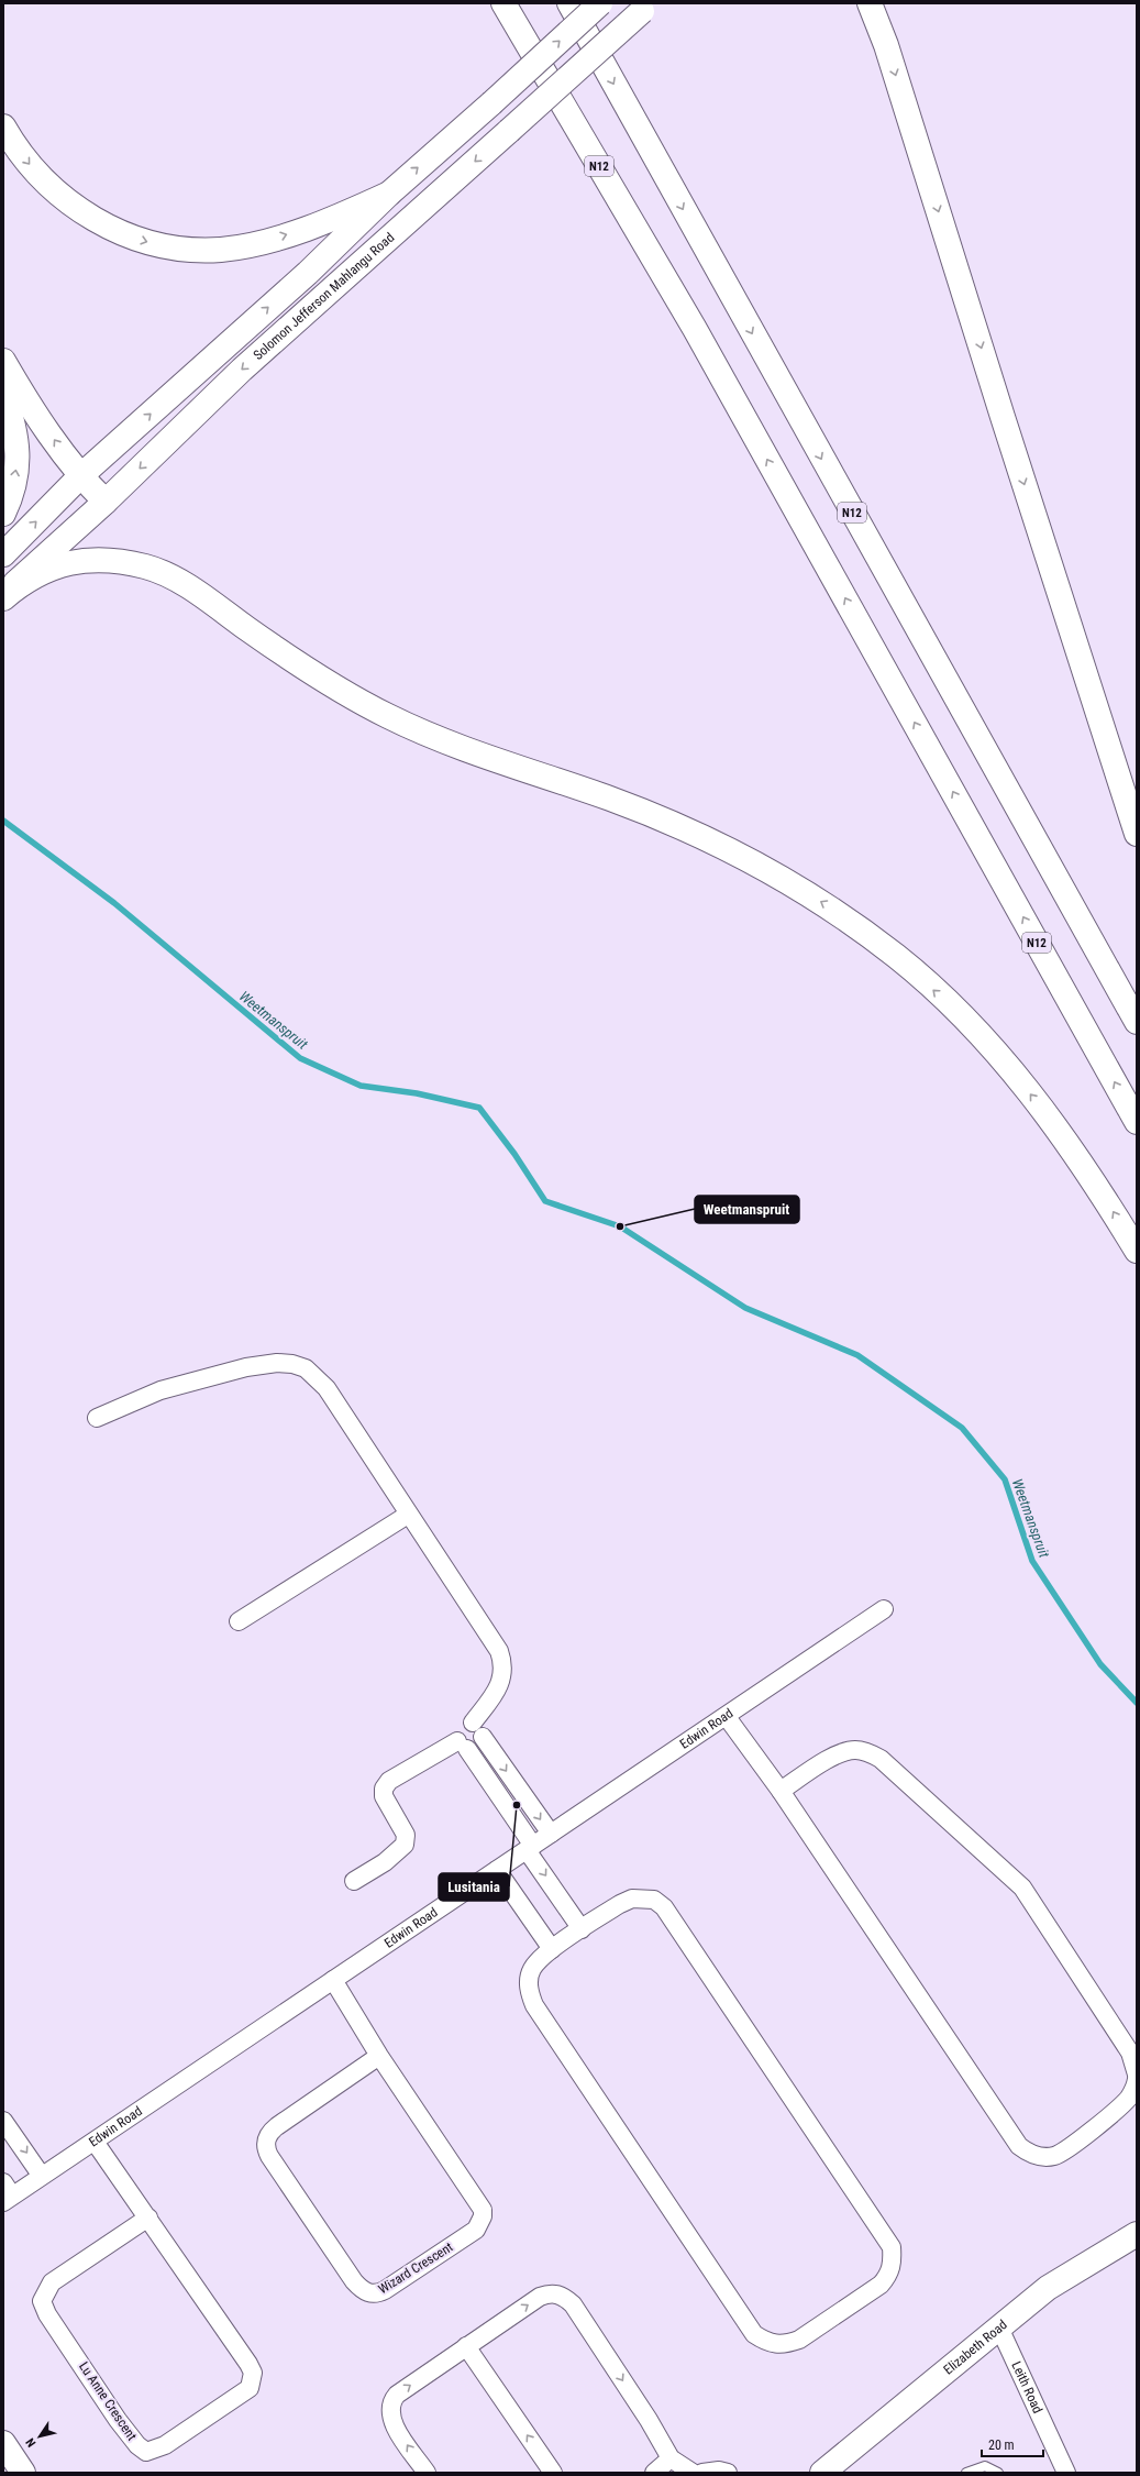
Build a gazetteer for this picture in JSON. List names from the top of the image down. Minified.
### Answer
{"streets":{"main road":["N12","Solomon Jefferson Mahlangu Road","Elizabeth Road"],"street":["Edwin Road","Wizard Crescent","Leith Road","Lu Anne Crescent"]},"crossings":[["Edwin Road","Wizard Crescent"],["Edwin Road","Lu Anne Crescent"],["Elizabeth Road","Leith Road"]],"water":["Weetmanspruit"],"places":["Weetmanspruit","Lusitania"],"scale_bar":"20 m","north":"bottom left"}
